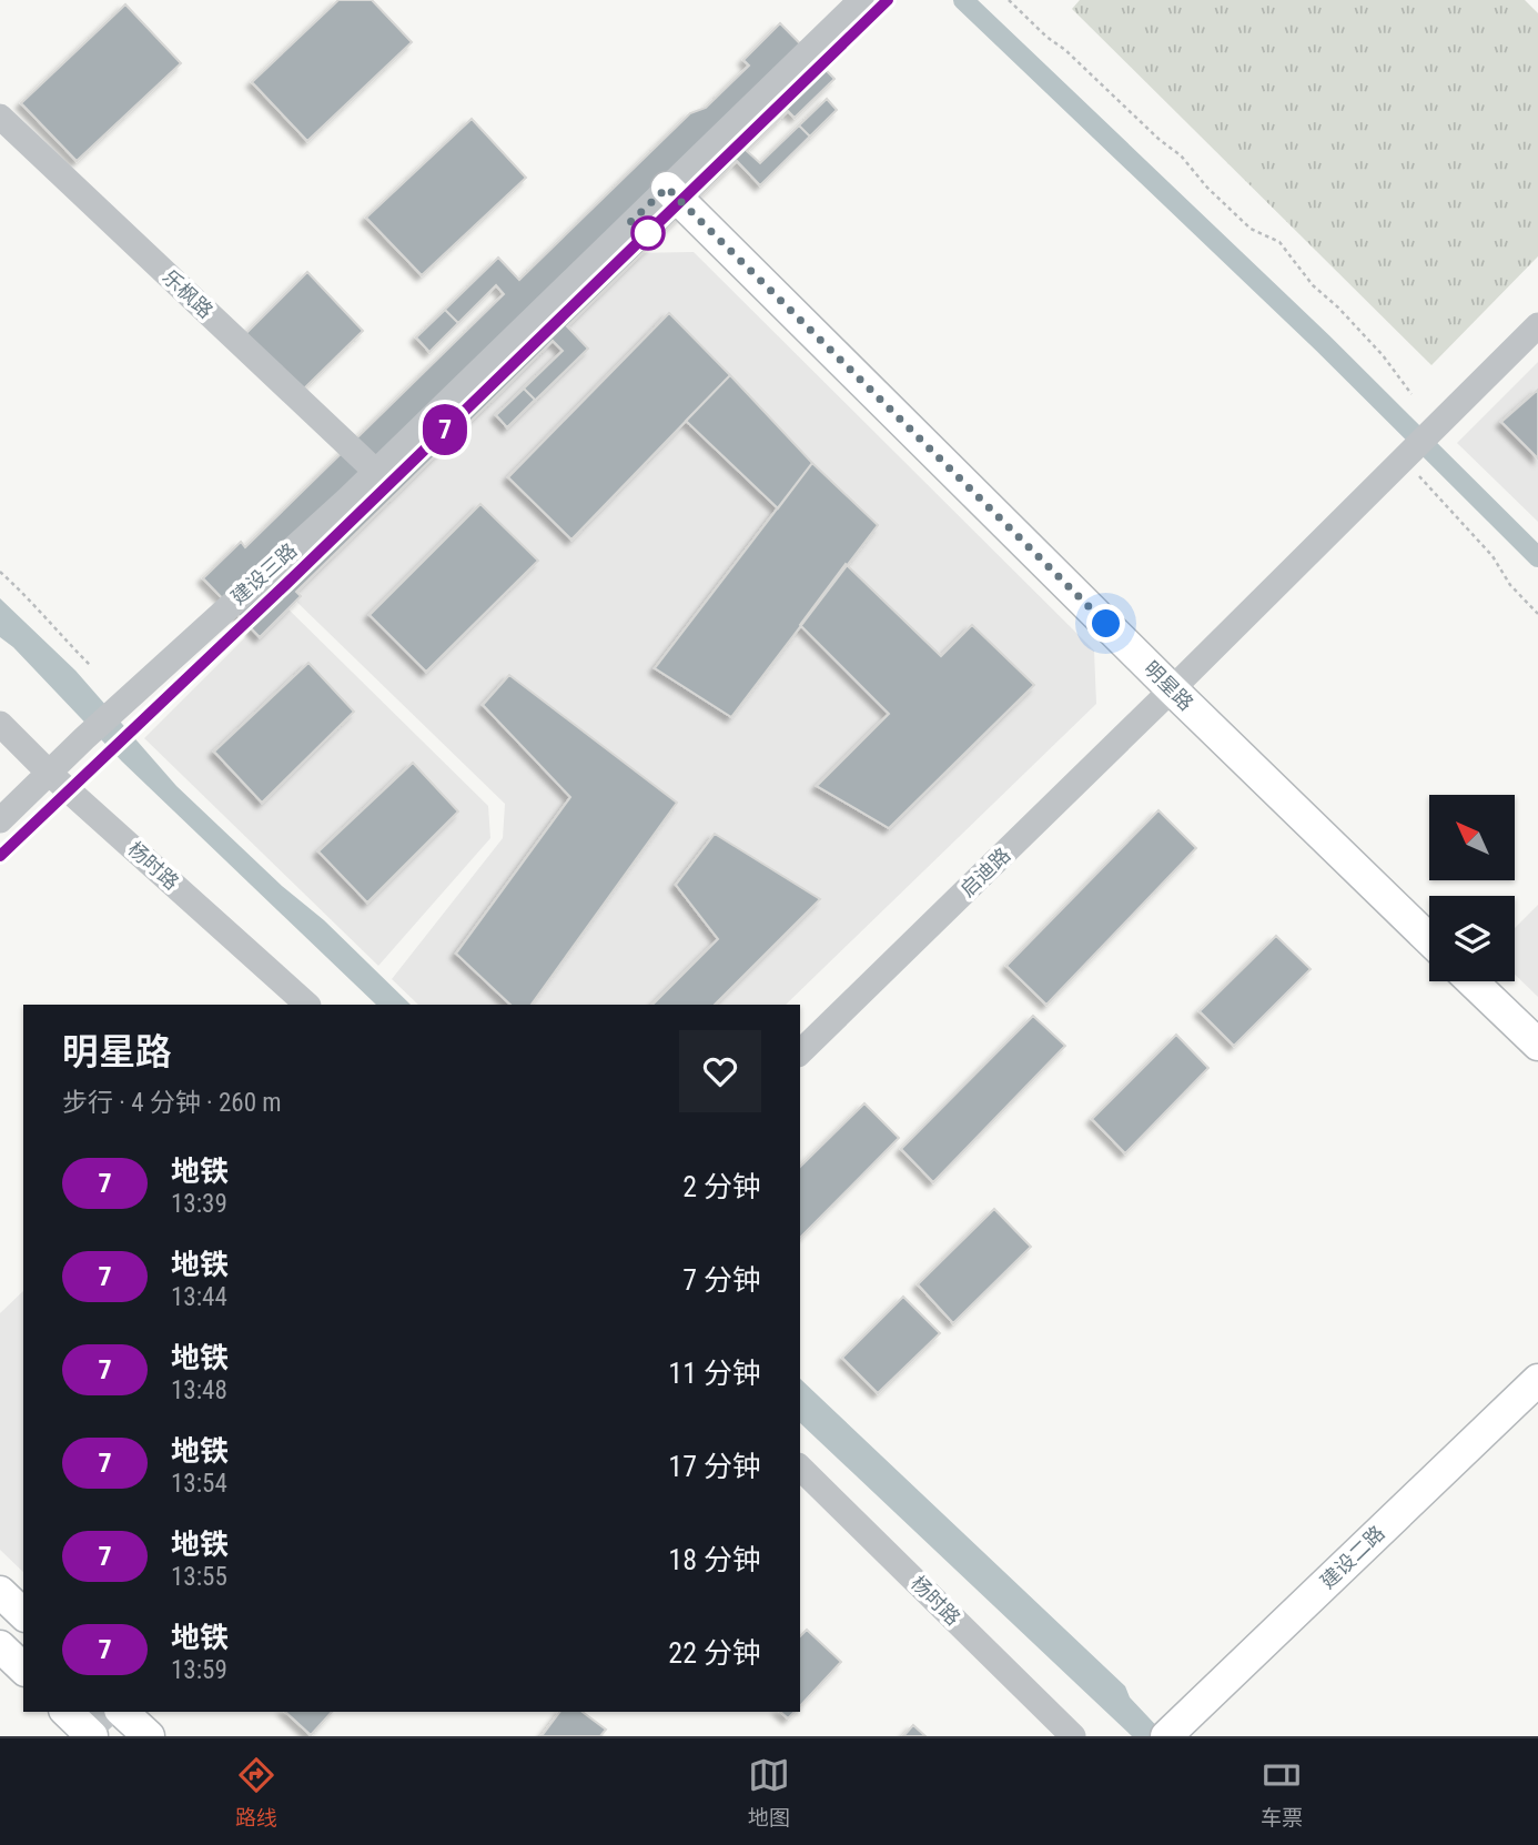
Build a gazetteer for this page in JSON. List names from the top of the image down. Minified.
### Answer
{"streets":{"main road":["明星路","建设二路"],"street":["乐枫路","建设三路","杨时路","启迪路"]},"crossings":[["乐枫路","建设三路"],["建设三路","明星路"],["建设三路","杨时路"],["明星路","启迪路"]],"lines":["metro line 7"],"north":"top left","page":{"on_map":"7","heading":["明星路","步行 · 4 分钟 · 260 m"],"list":[{"mark":"7","name":"地铁","note":"13:39","value":"2 分钟"},{"mark":"7","name":"地铁","note":"13:44","value":"7 分钟"},{"mark":"7","name":"地铁","note":"13:48","value":"11 分钟"},{"mark":"7","name":"地铁","note":"13:54","value":"17 分钟"},{"mark":"7","name":"地铁","note":"13:55","value":"18 分钟"},{"mark":"7","name":"地铁","note":"13:59","value":"22 分钟"}],"tabs":["路线","地图","车票"]}}
